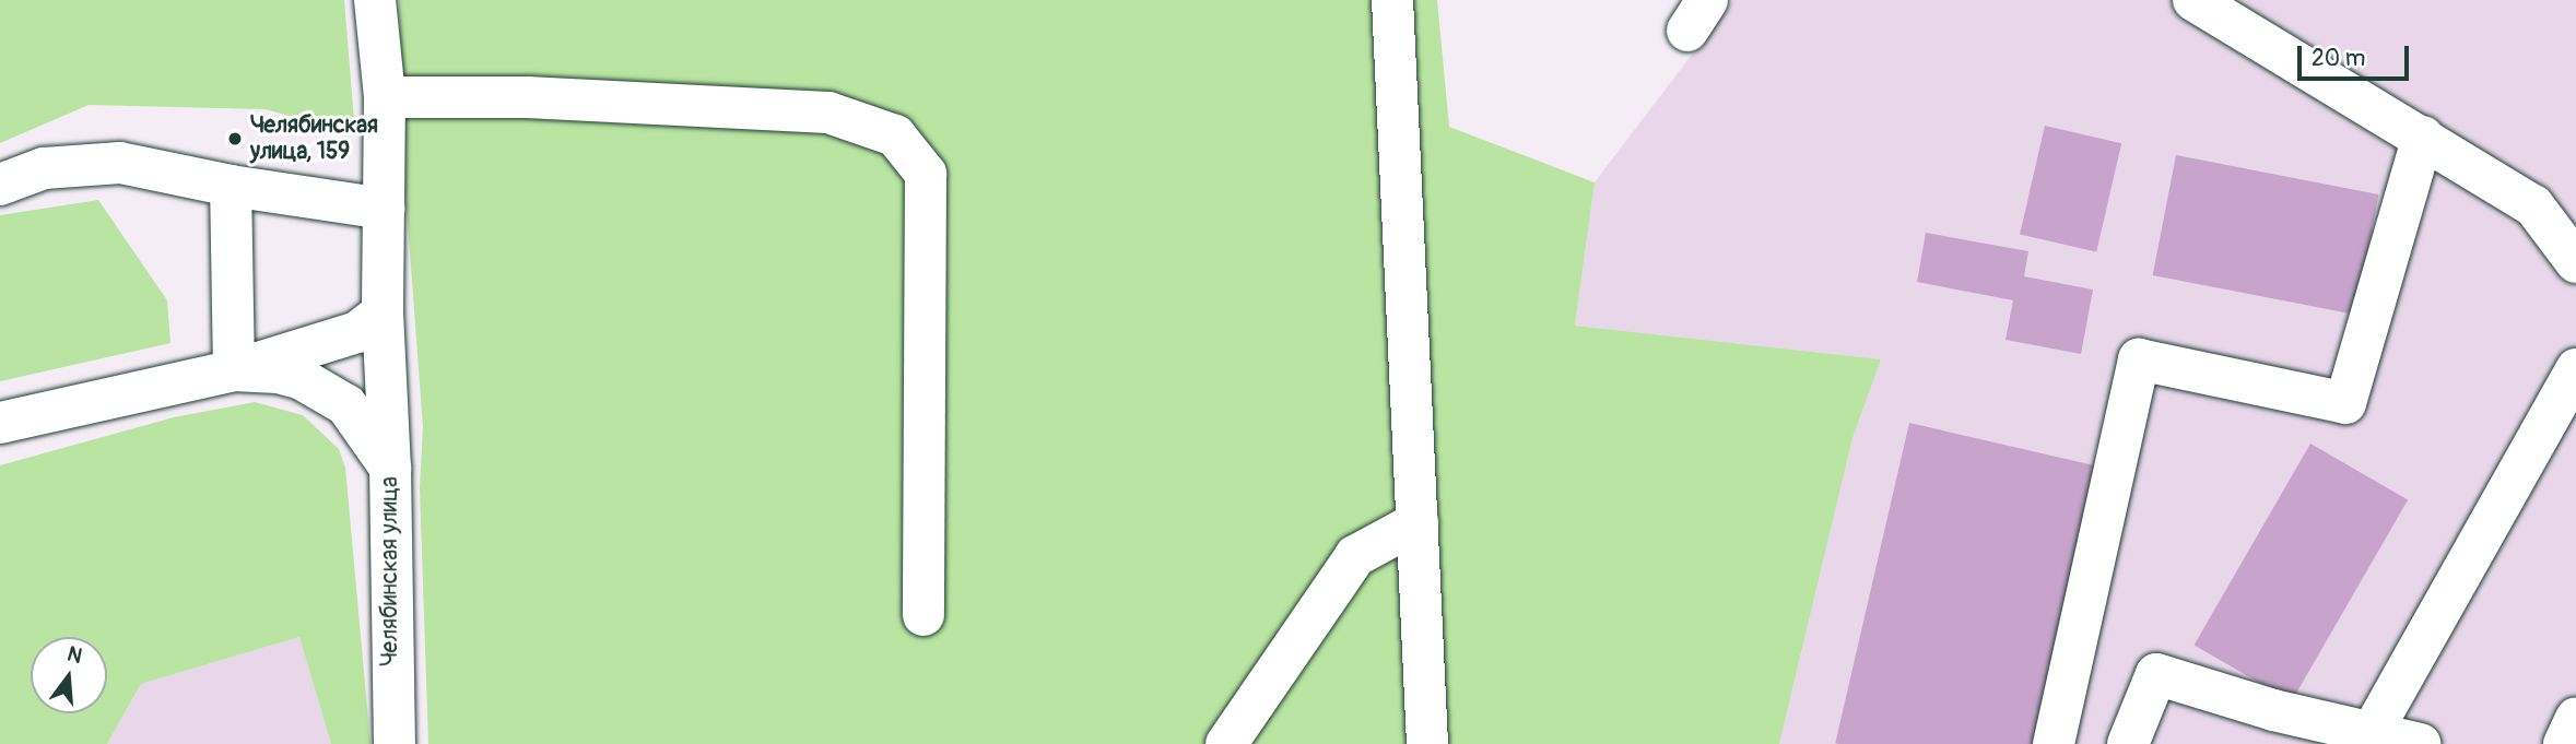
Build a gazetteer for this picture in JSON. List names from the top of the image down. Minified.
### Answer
{"streets":{"street":["Челябинская улица"]},"places":["Челябинская улица, 159"],"scale_bar":"20 m","north":"top"}
